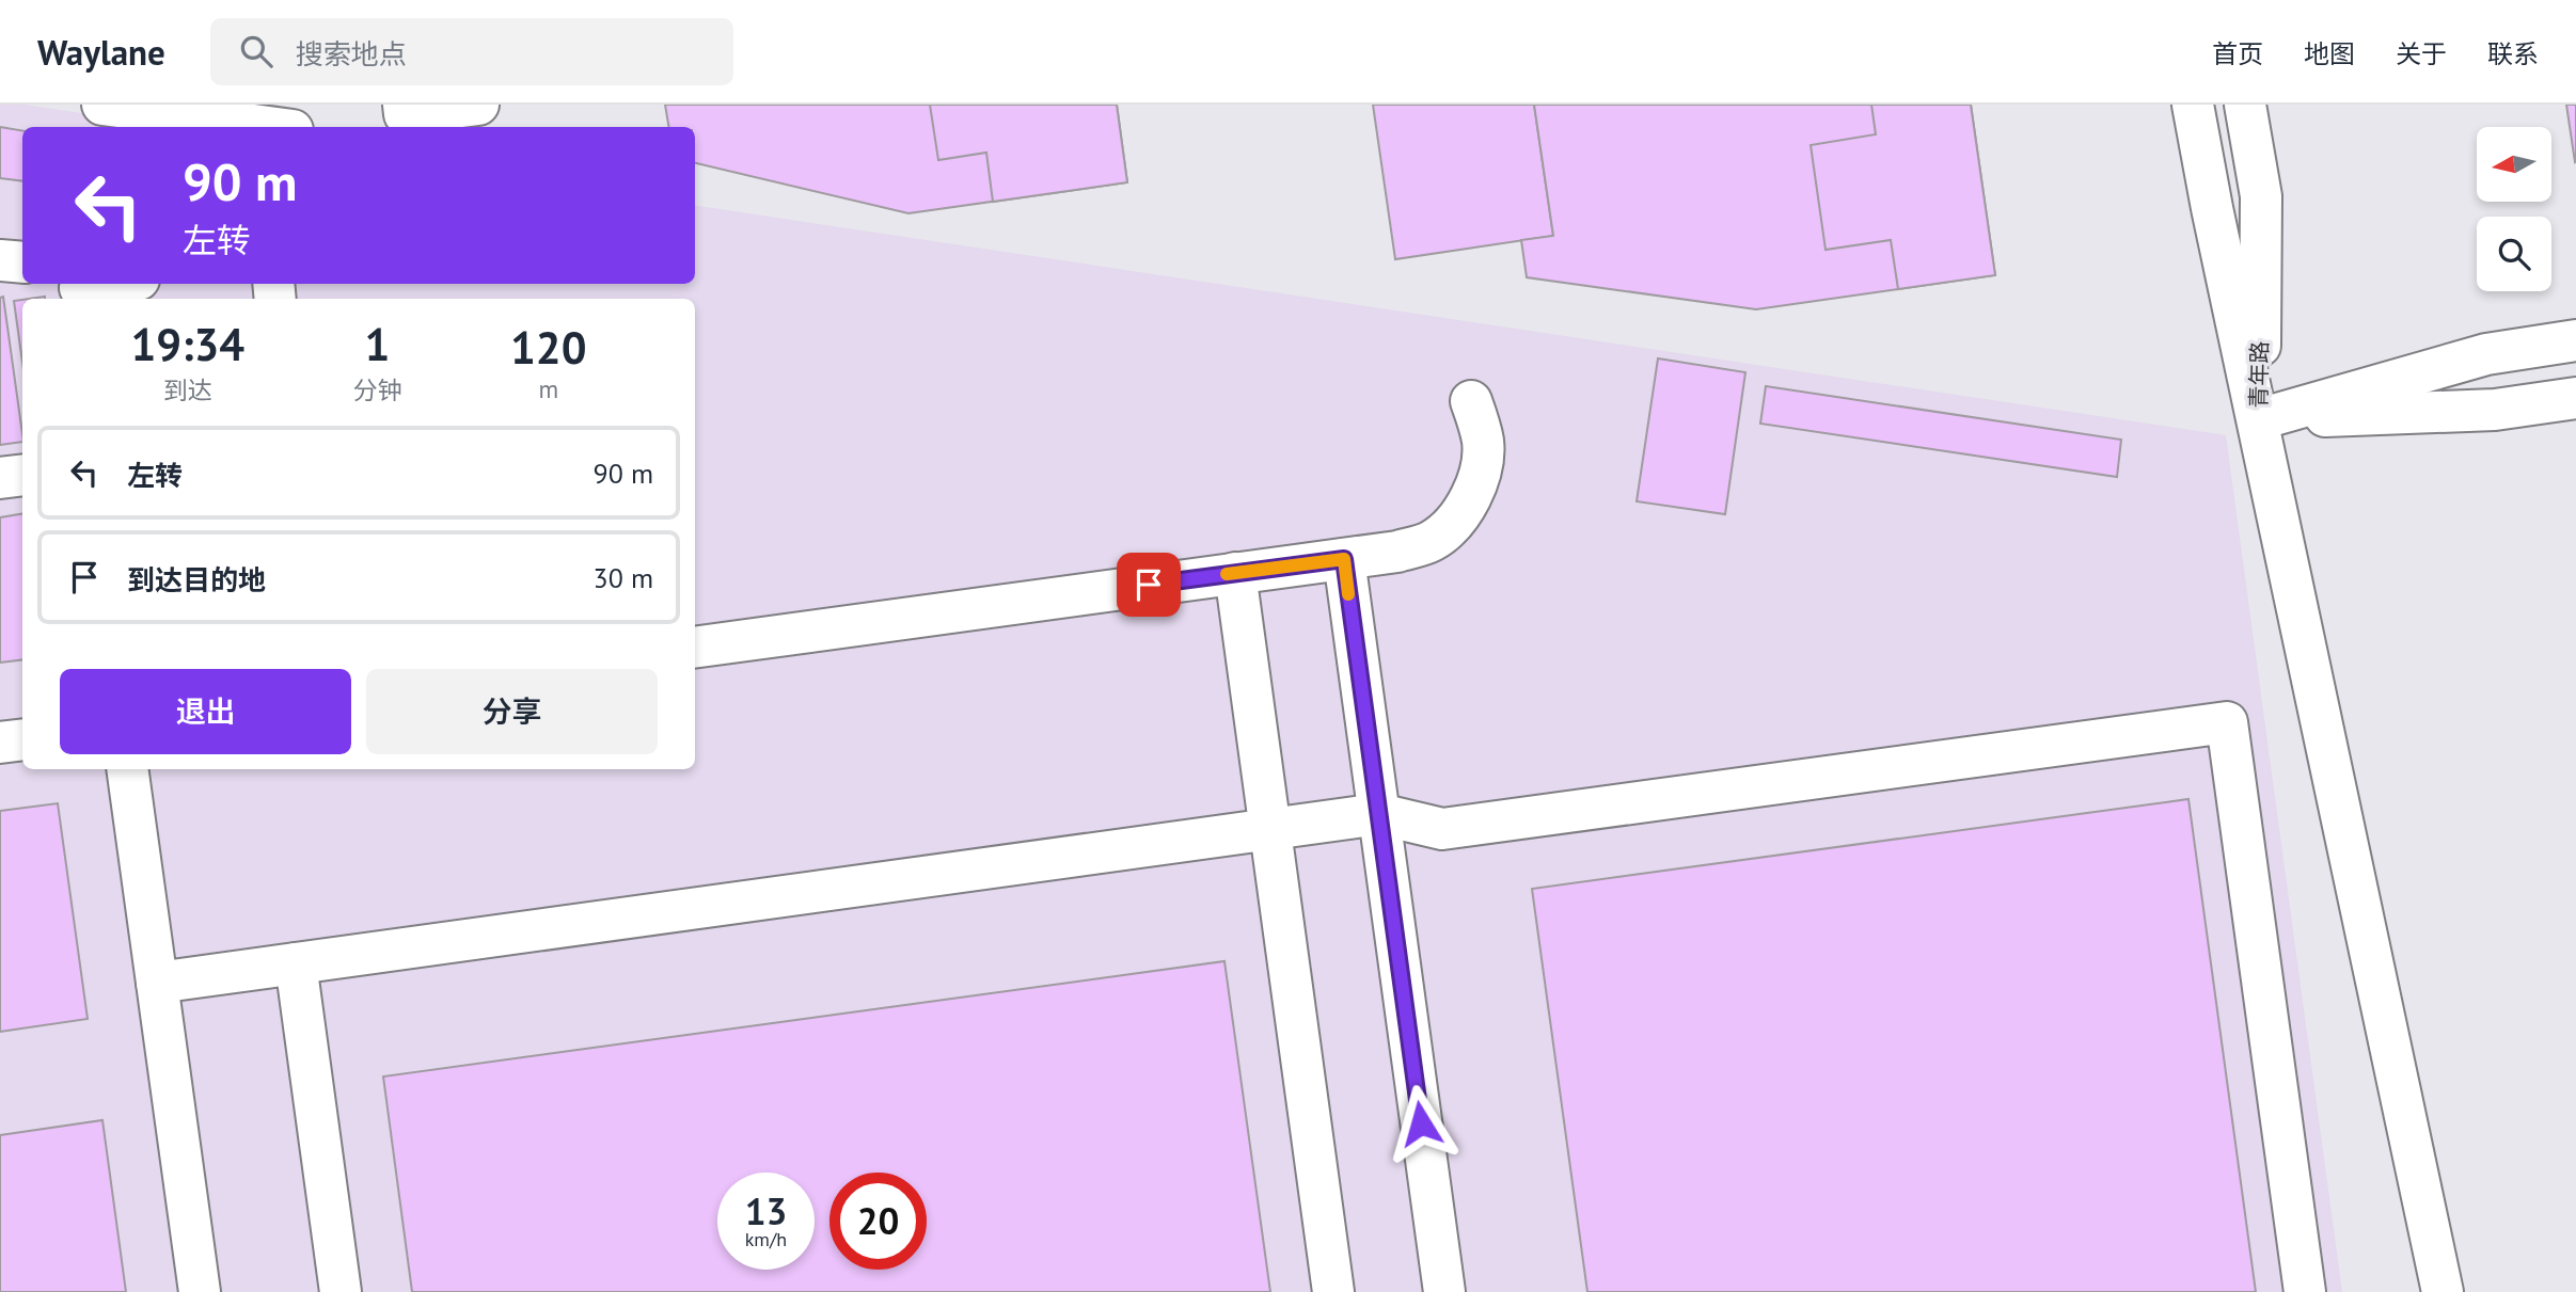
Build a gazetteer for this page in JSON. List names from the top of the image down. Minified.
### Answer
{"streets":{"street":["青年路"]},"north":"left","page":{"header":"Waylane","search":"搜索地点","nav":["首页","地图","关于","联系"],"turn":["90 m","左转"],"eta":["19:34","到达","1","分钟","120","m"],"list":[{"name":"左转","value":"90 m"},{"name":"到达目的地","value":"30 m"}],"buttons":["退出","分享"],"speed":"13 km/h","limit":"20"}}
